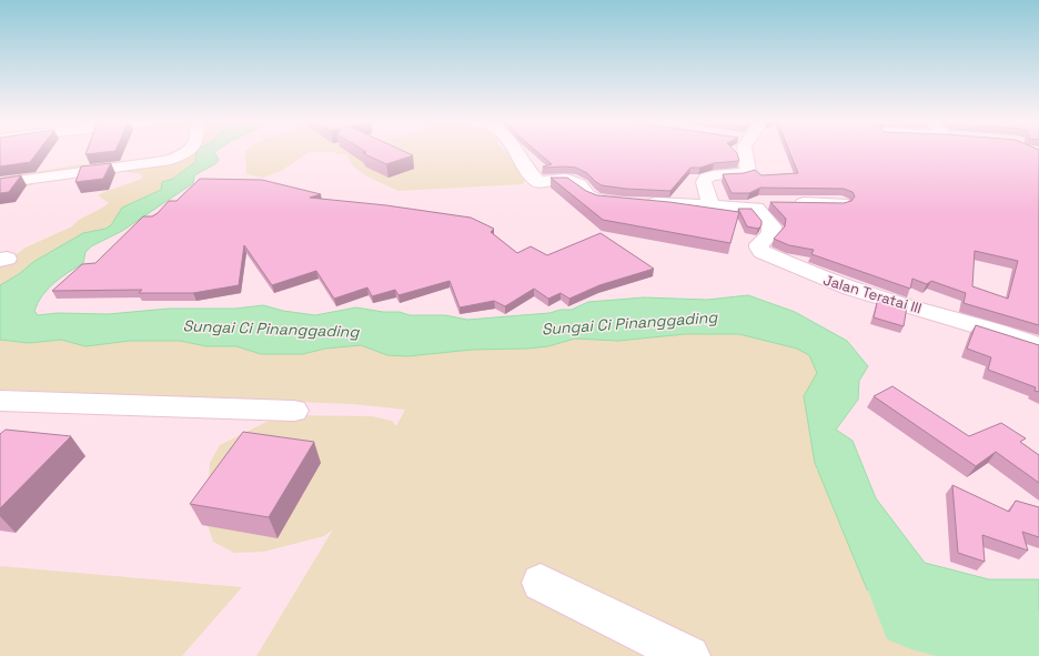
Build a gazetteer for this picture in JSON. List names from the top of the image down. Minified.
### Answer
{"streets":{"street":["Jalan Teratai III"]},"water":["Sungai Ci Pinanggading"]}
